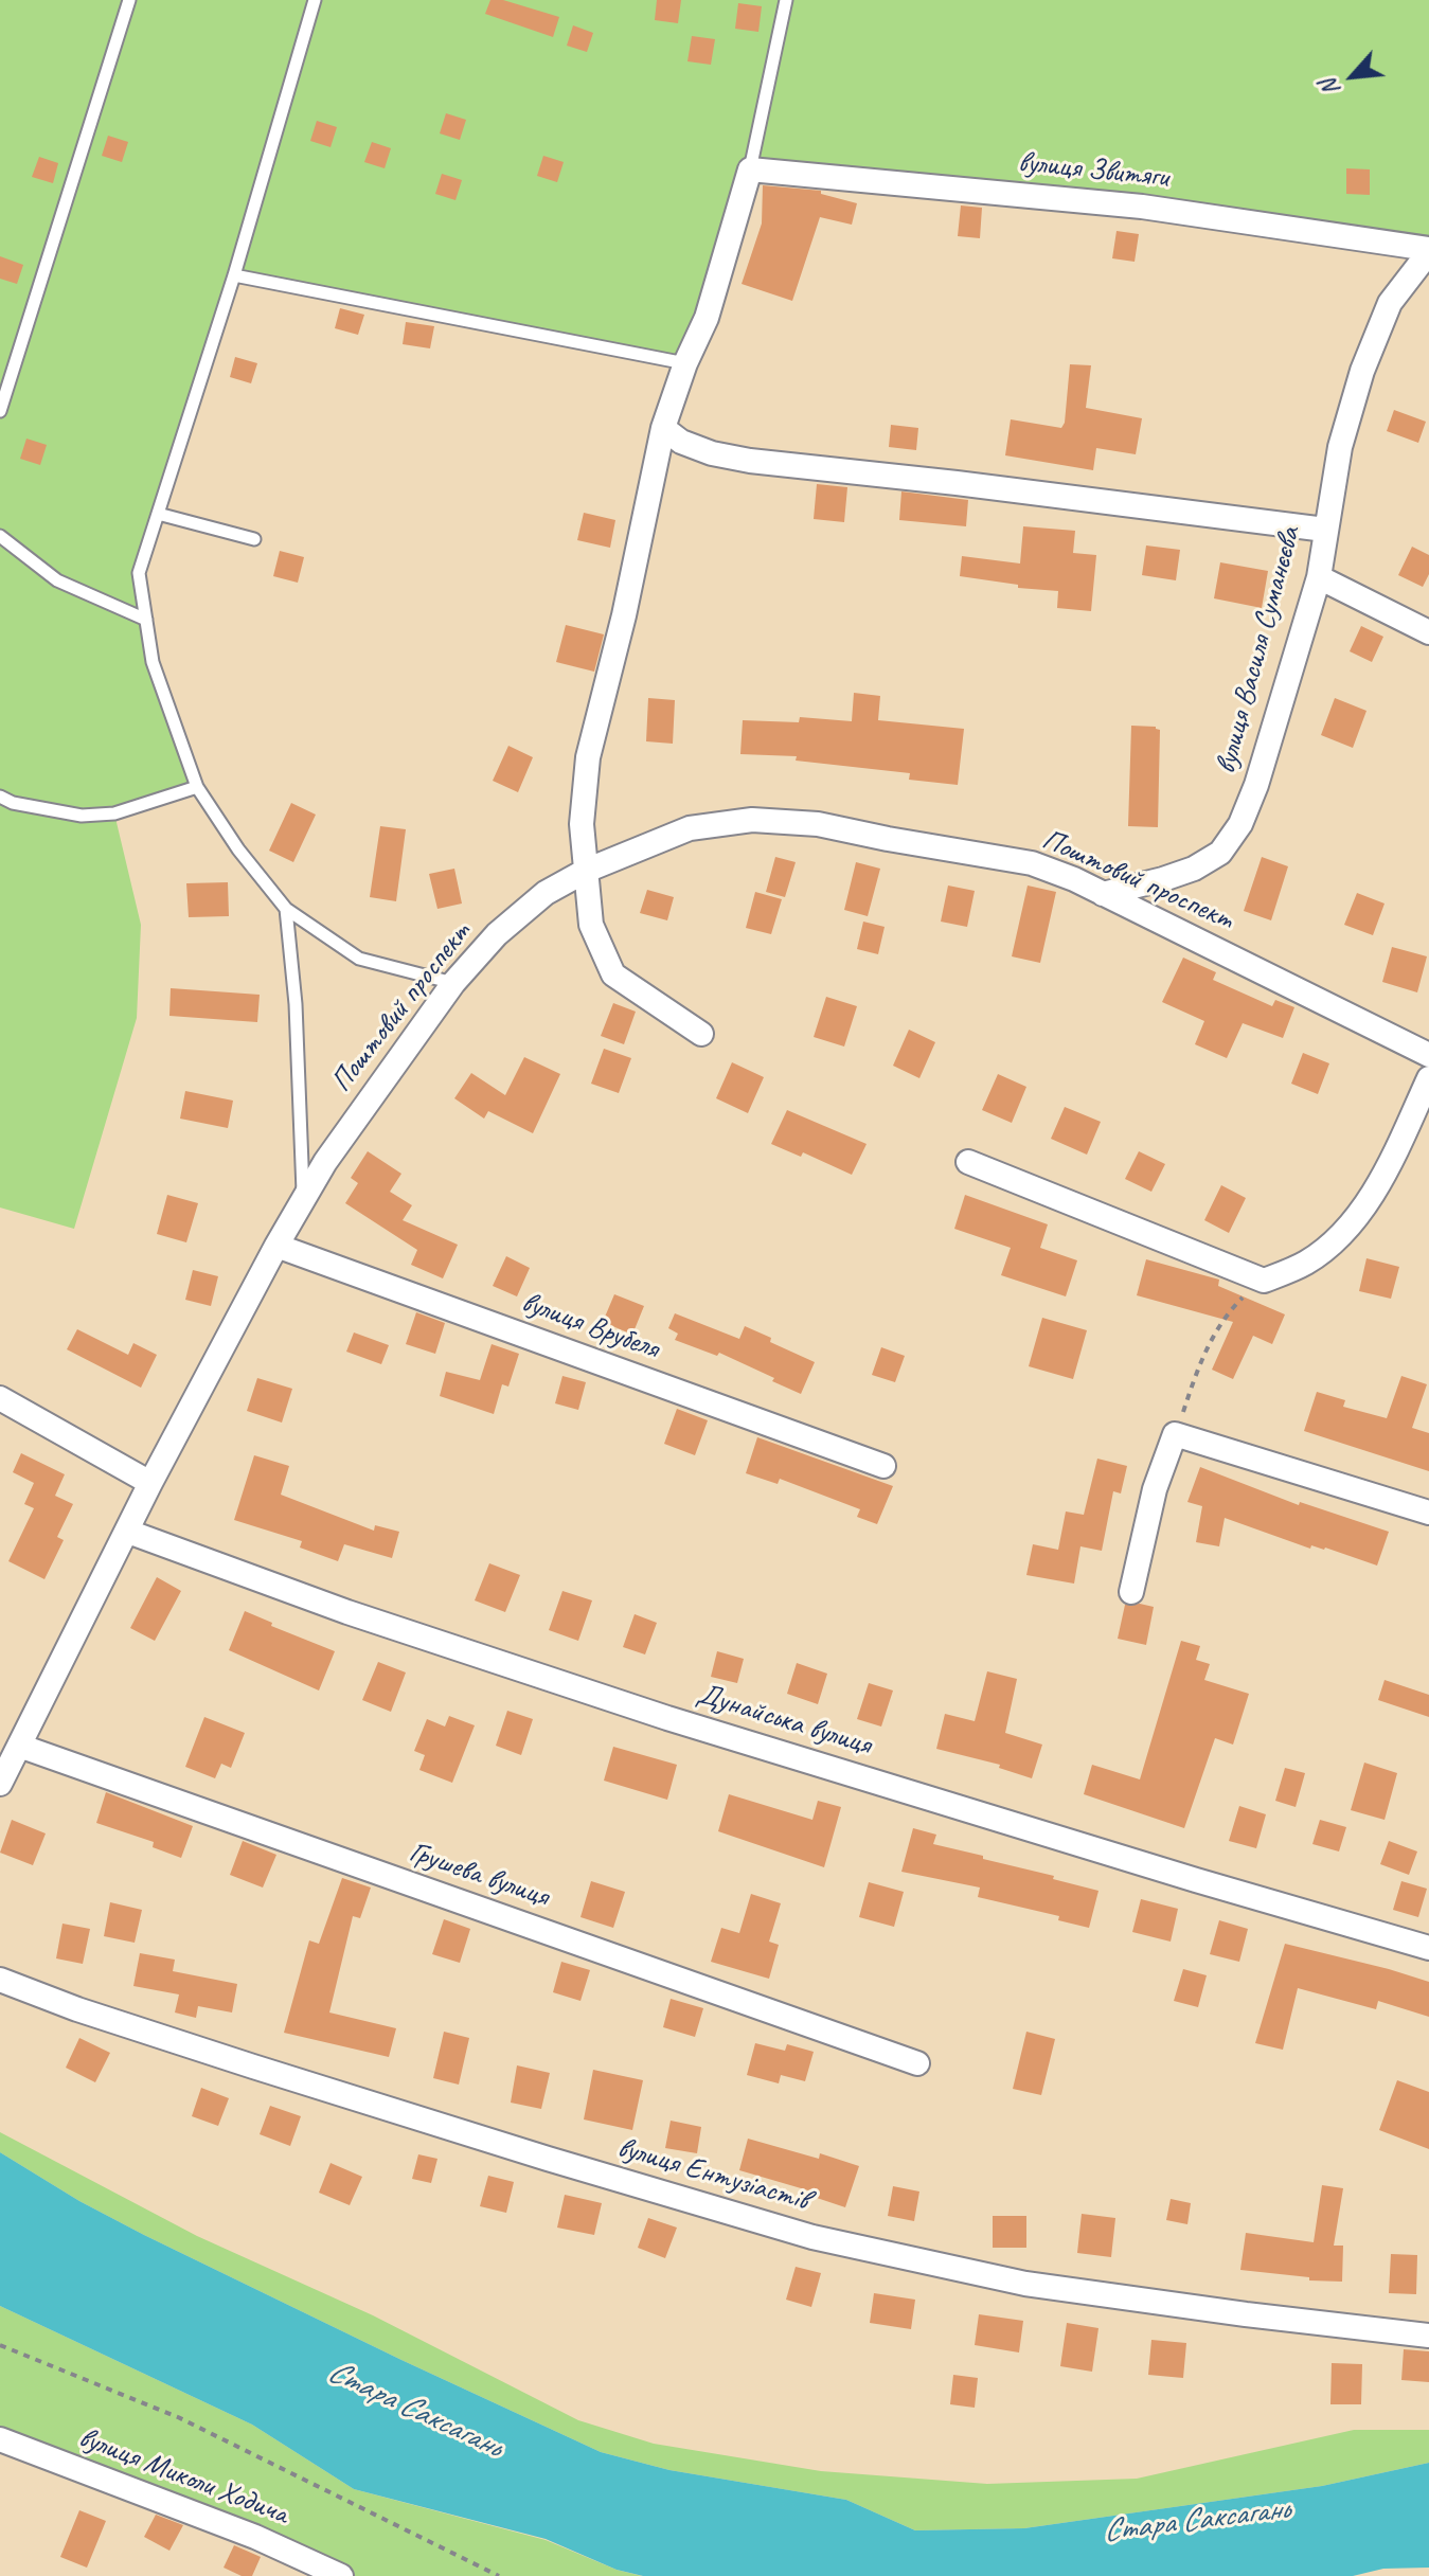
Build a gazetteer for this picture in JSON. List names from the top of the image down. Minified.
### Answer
{"streets":{"street":["вулиця Звитяги","вулиця Василя Суманєєва","Поштовий проспект","вулиця Врубеля","Дунайська вулиця","Грушева вулиця","вулиця Ентузіастів","вулиця Миколи Ходича"]},"crossings":[["вулиця Звитяги","вулиця Василя Суманєєва"],["вулиця Василя Суманєєва","Поштовий проспект"],["Поштовий проспект","вулиця Врубеля"],["Поштовий проспект","Дунайська вулиця"],["Поштовий проспект","Грушева вулиця"]],"water":["Стара Саксагань"],"north":"bottom left"}
